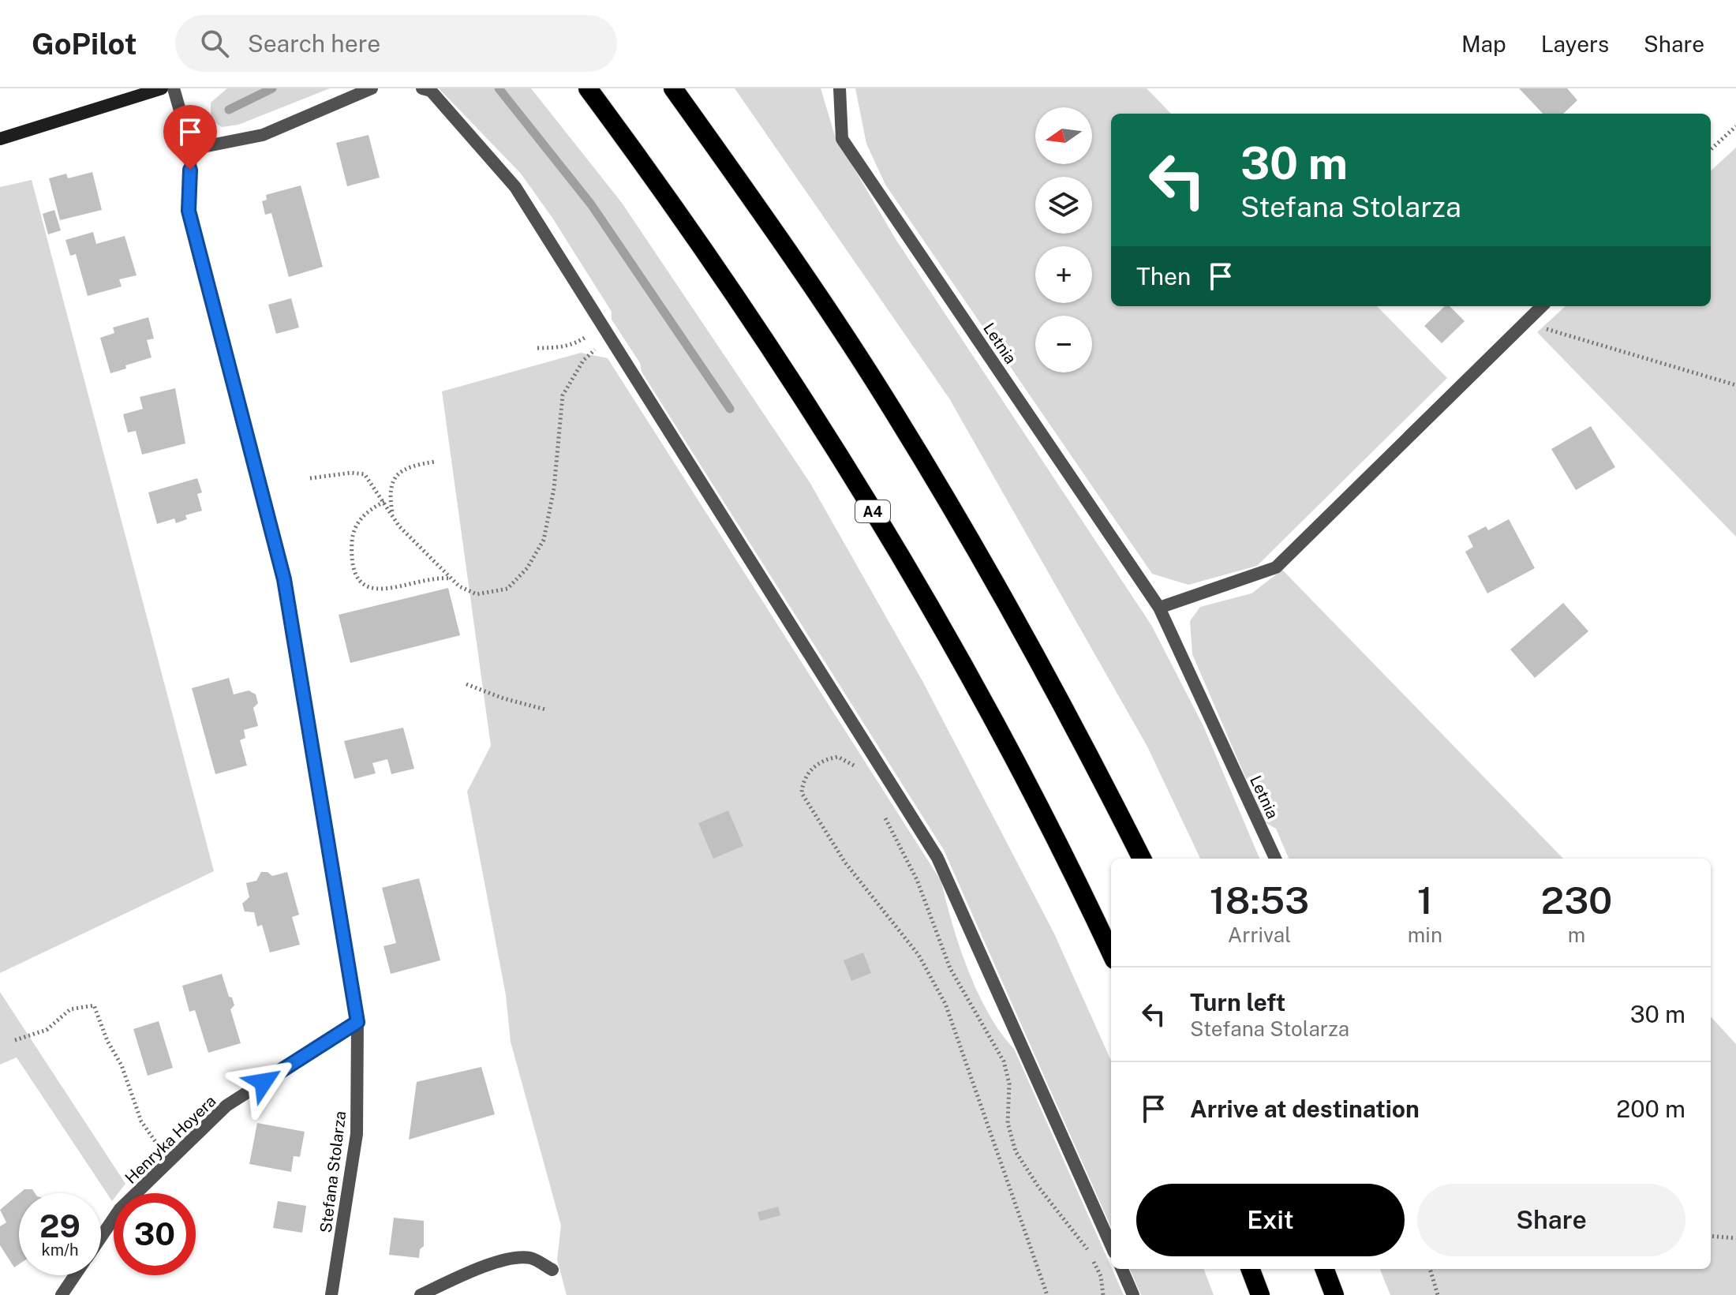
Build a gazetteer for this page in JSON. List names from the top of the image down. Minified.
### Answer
{"streets":{"highway":["A4"],"street":["Letnia","Henryka Hoyera","Stefana Stolarza"]},"crossings":[["Henryka Hoyera","Stefana Stolarza"]],"north":"left","page":{"header":"GoPilot","search":"Search here","nav":["Map","Layers","Share"],"map_buttons":["+","−"],"turn":["30 m","Stefana Stolarza"],"then":"Then","eta":["18:53","Arrival","1","min","230","m"],"list":[{"name":"Turn left","note":"Stefana Stolarza","value":"30 m"},{"name":"Arrive at destination","value":"200 m"}],"buttons":["Exit","Share"],"speed":"29 km/h","limit":"30"}}
